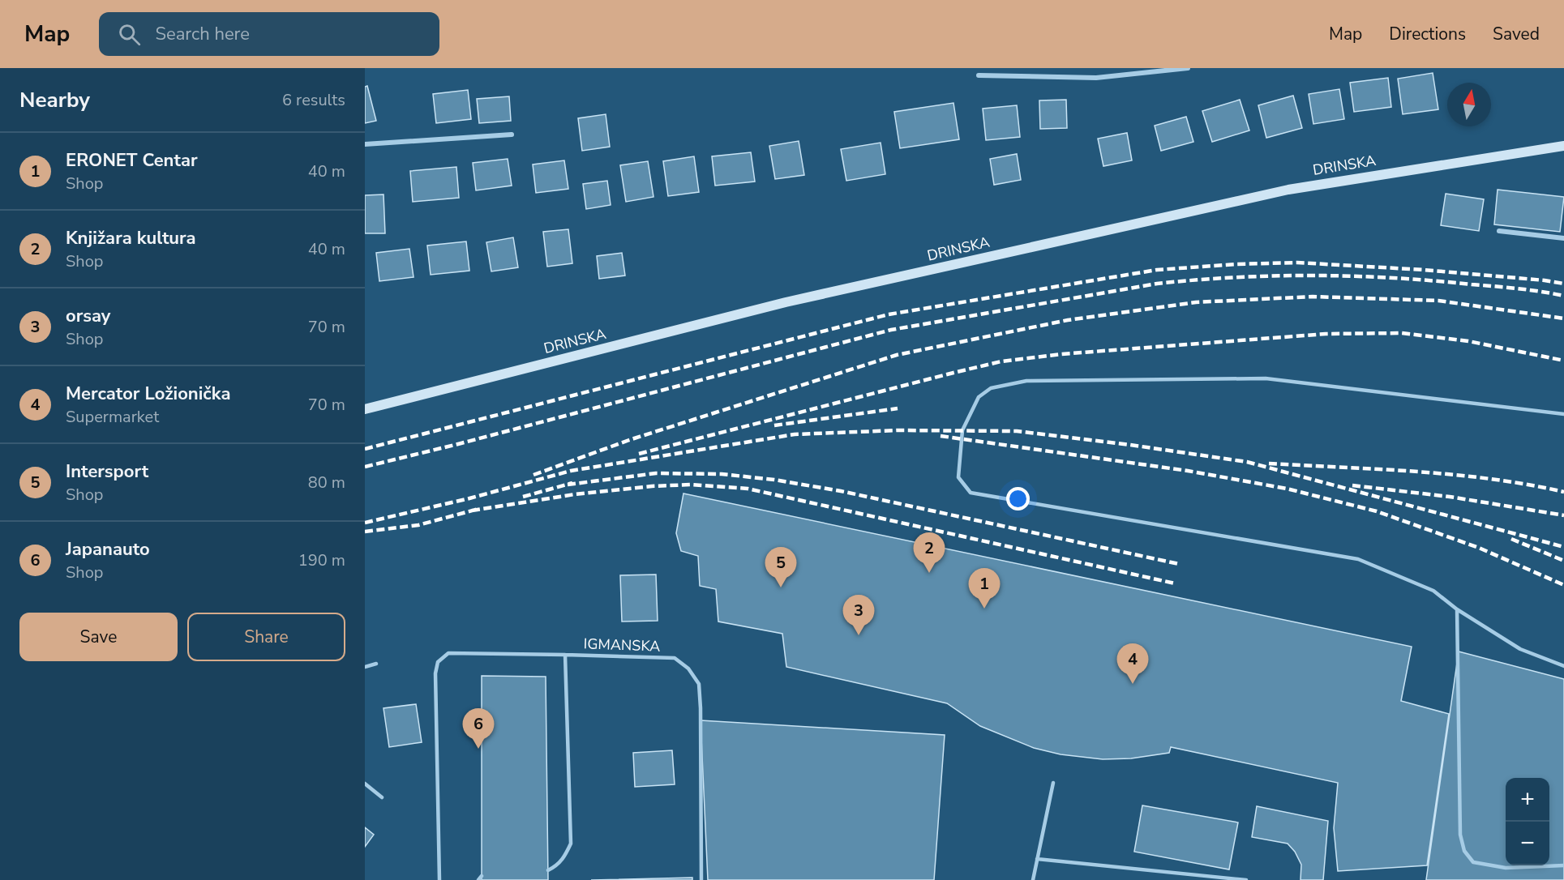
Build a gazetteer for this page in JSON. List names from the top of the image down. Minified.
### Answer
{"streets":{"main road":["DRINSKA"],"lane":["IGMANSKA"]},"north":"top","page":{"header":"Map","search":"Search here","nav":["Map","Directions","Saved"],"heading":["Nearby","6 results"],"list":[{"mark":"1","name":"ERONET Centar","note":"Shop","value":"40 m"},{"mark":"2","name":"Knjižara kultura","note":"Shop","value":"40 m"},{"mark":"3","name":"orsay","note":"Shop","value":"70 m"},{"mark":"4","name":"Mercator Ložionička","note":"Supermarket","value":"70 m"},{"mark":"5","name":"Intersport","note":"Shop","value":"80 m"},{"mark":"6","name":"Japanauto","note":"Shop","value":"190 m"}],"pins":["2","5","1","3","4","6"],"buttons":["Save","Share"],"map_buttons":["+","−"]}}
